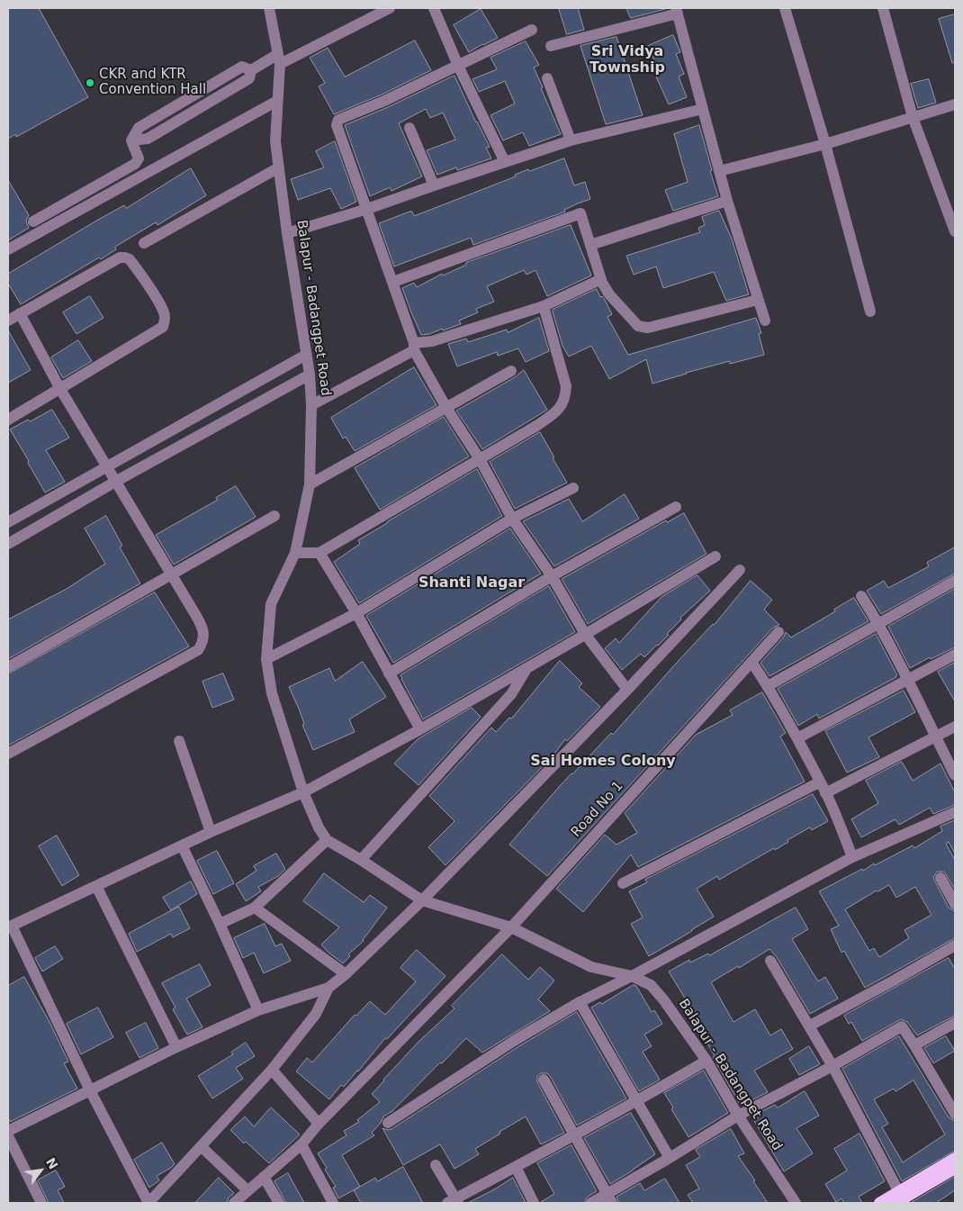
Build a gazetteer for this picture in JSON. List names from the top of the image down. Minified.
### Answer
{"streets":{"street":["Balapur - Badangpet Road","Road No 1"]},"crossings":[["Balapur - Badangpet Road","Road No 1"]],"districts":["Sri Vidya Township","Shanti Nagar","Sai Homes Colony"],"places":["CKR and KTR Convention Hall"],"north":"top right"}
